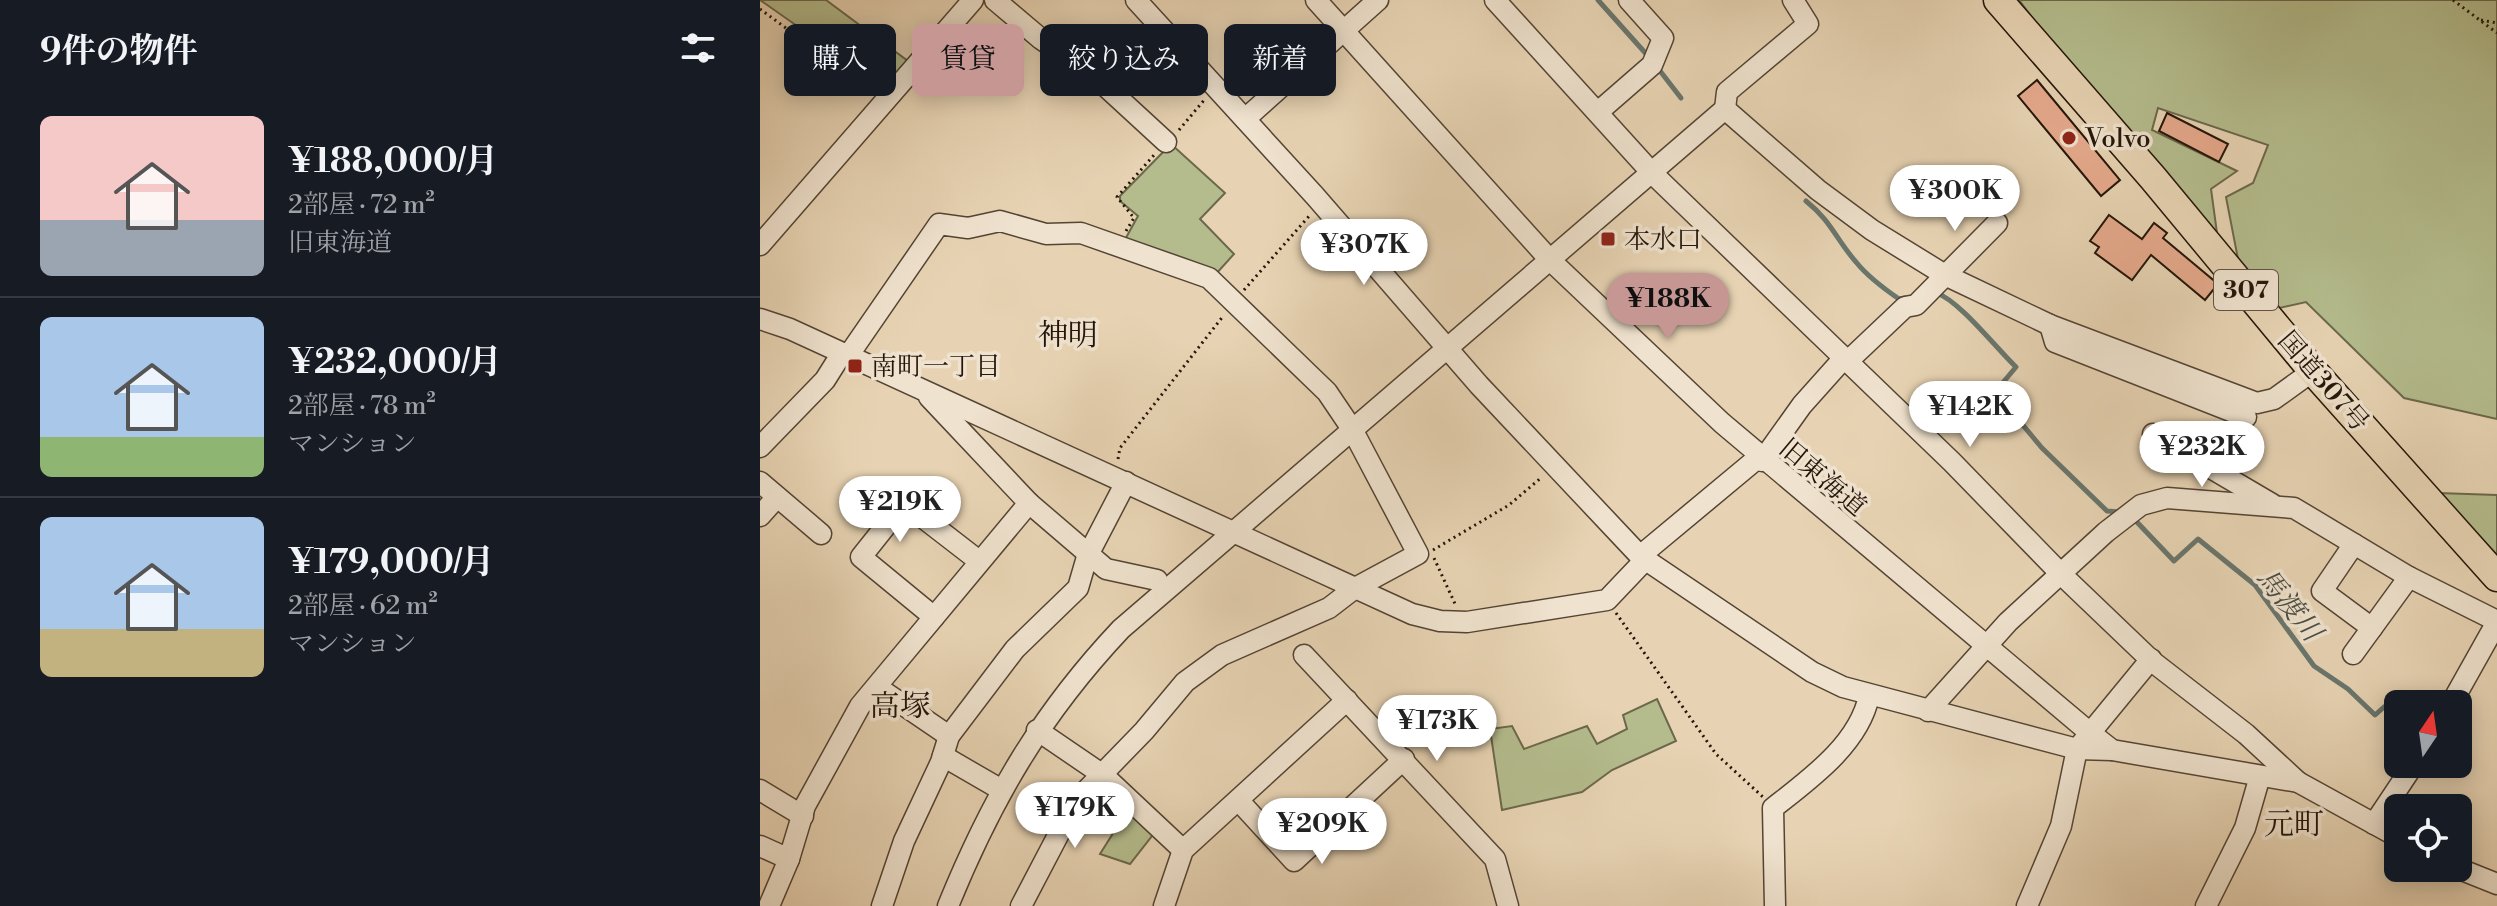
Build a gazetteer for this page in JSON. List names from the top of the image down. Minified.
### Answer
{"streets":{"highway":["307","国道307号"],"street":["旧東海道"]},"districts":["神明","高塚","元町"],"water":["馬渡川"],"places":{"other":["Volvo"],"transit":["本水口","南町一丁目"]},"north":"top","page":{"heading":"9件の物件","chip":["購入","賃貸","絞り込み","新着"],"list":[{"name":"¥188,000/月","note":"2部屋 · 72 m² · 旧東海道"},{"name":"¥232,000/月","note":"2部屋 · 78 m² · マンション"},{"name":"¥179,000/月","note":"2部屋 · 62 m² · マンション"}],"price":["¥300K","¥307K","¥188K","¥142K","¥232K","¥219K","¥173K","¥179K","¥209K"]}}
